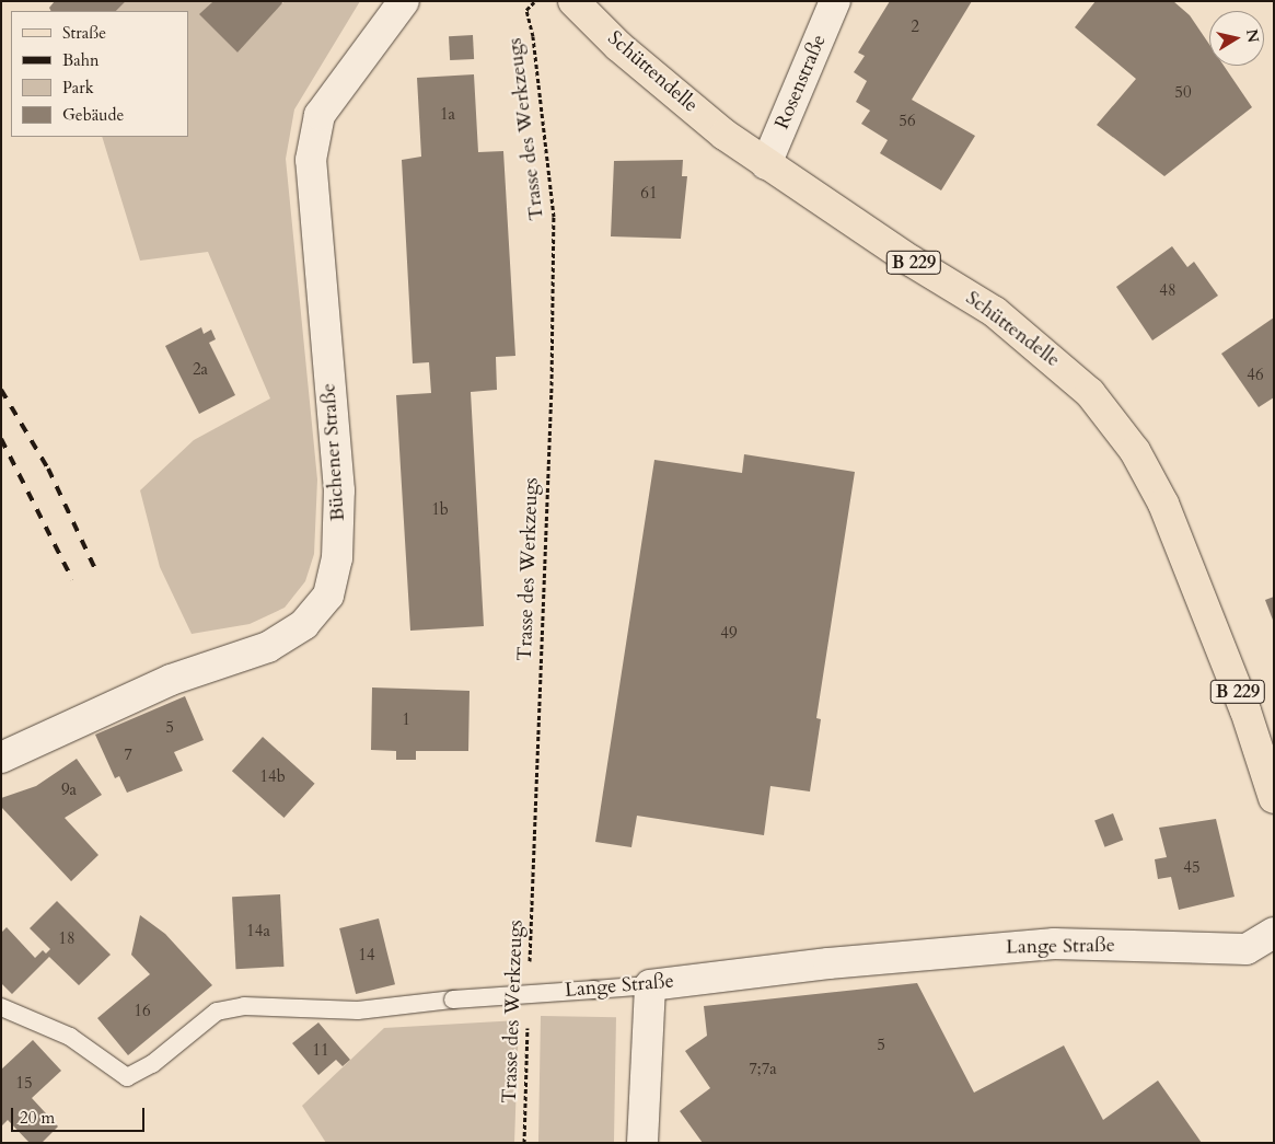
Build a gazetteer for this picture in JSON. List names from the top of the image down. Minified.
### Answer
{"streets":{"main road":["Schüttendelle","B 229"],"street":["Rosenstraße","Büchener Straße","Lange Straße"],"path":["Trasse des Werkzeugs"]},"crossings":[["Schüttendelle","Rosenstraße"]],"house_numbers":["2","50","1a","56","61","48","2a","46","1b","49","1","5","7","14b","9a","45","14a","18","14","16","5","11","7;7a","15"],"legend":["Straße","Bahn","Park","Gebäude"],"scale_bar":"20 m","north":"right"}
